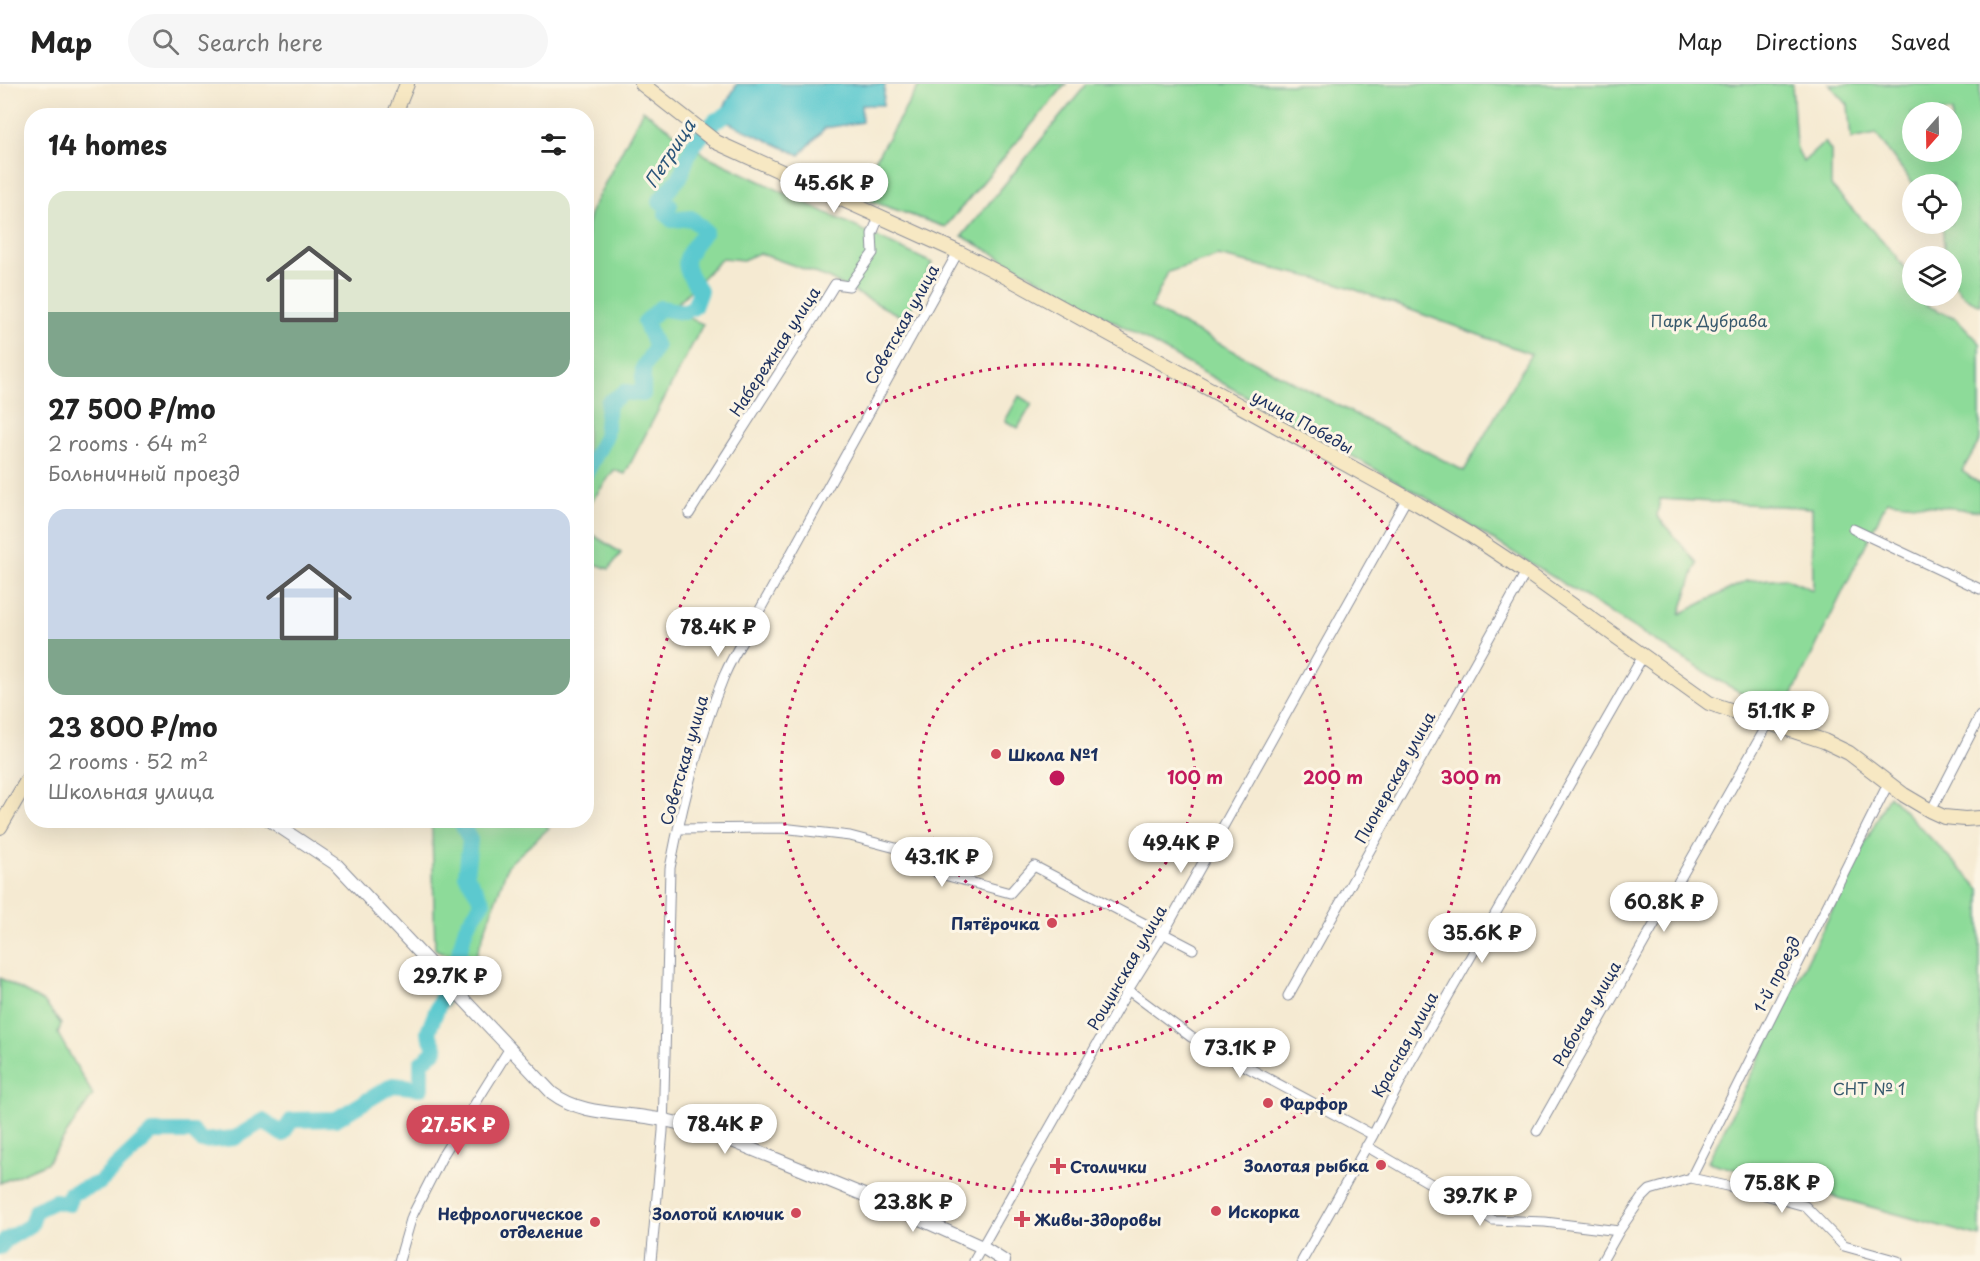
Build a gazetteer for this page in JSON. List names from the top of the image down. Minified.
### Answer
{"streets":{"main road":["улица Победы"],"street":["Советская улица","Набережная улица","Пионерская улица","Рощинская улица","1-й проезд","Рабочая улица","Красная улица"]},"crossings":[["Советская улица","улица Победы"],["Набережная улица","улица Победы"],["улица Победы","Пионерская улица"],["улица Победы","Рощинская улица"],["улица Победы","1-й проезд"],["улица Победы","Рабочая улица"],["улица Победы","Красная улица"]],"water":["Петрица"],"parks":["Парк Дубрава","СНТ № 1"],"places":{"other":["Школа №1","Пятёрочка","Фарфор","Золотая рыбка","Искорка","Золотой ключик","Нефрологическое отделение"],"health":["Столички","Живы-Здоровы"]},"north":"bottom","page":{"header":"Map","search":"Search here","nav":["Map","Directions","Saved"],"heading":"14 homes","price":["45.6K ₽","78.4K ₽","51.1K ₽","49.4K ₽","43.1K ₽","60.8K ₽","35.6K ₽","29.7K ₽","73.1K ₽","78.4K ₽","27.5K ₽","75.8K ₽","39.7K ₽","23.8K ₽"],"list":[{"name":"27 500 ₽/mo","note":"2 rooms · 64 m² · Больничный проезд"},{"name":"23 800 ₽/mo","note":"2 rooms · 52 m² · Школьная улица"}]},"rings":["100 m","200 m","300 m"]}
